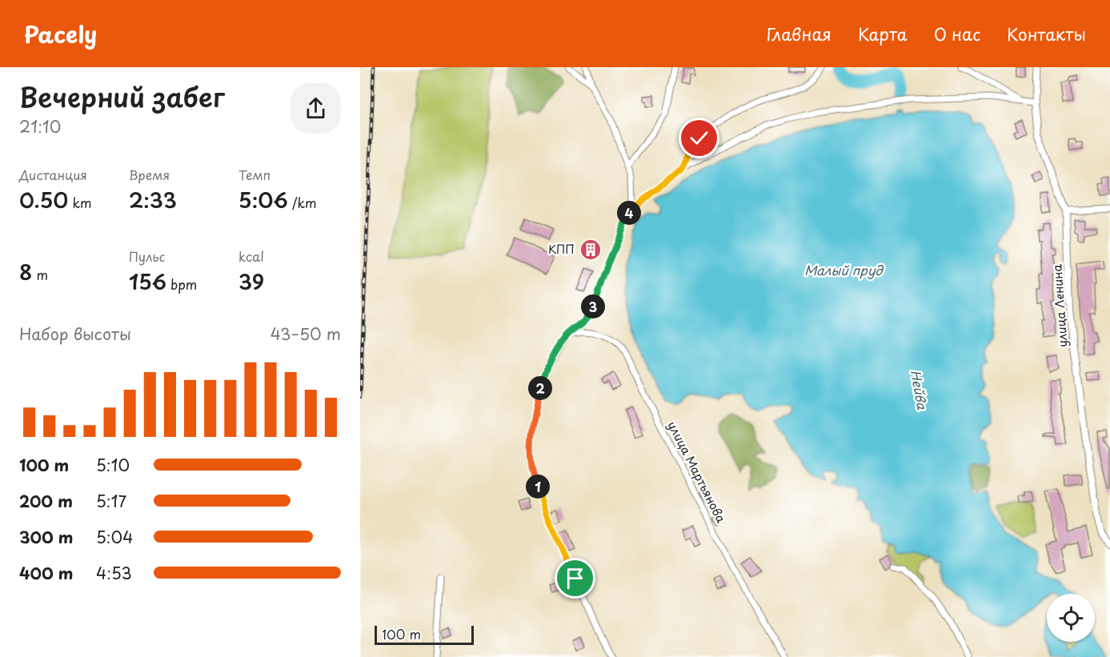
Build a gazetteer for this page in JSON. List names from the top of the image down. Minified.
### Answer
{"streets":{"street":["улица Ленина","улица Мартьянова"]},"water":["Малый пруд","Нейва"],"places":{"building":["КПП"]},"scale_bar":"100 m","page":{"header":"Pacely","nav":["Главная","Карта","О нас","Контакты"],"heading":["Вечерний забег","21:10"],"stats":[["Дистанция","0.50 km"],["Время","2:33"],["Темп","5:06 /km"],["8 m"],["Пульс","156 bpm"],["kcal","39"]],"pins":["4","3","2","1"],"chart":["Набор высоты","43–50 m"],"list":[{"name":"100 m","note":"5:10"},{"name":"200 m","note":"5:17"},{"name":"300 m","note":"5:04"},{"name":"400 m","note":"4:53"}],"scale":"100 m"}}
